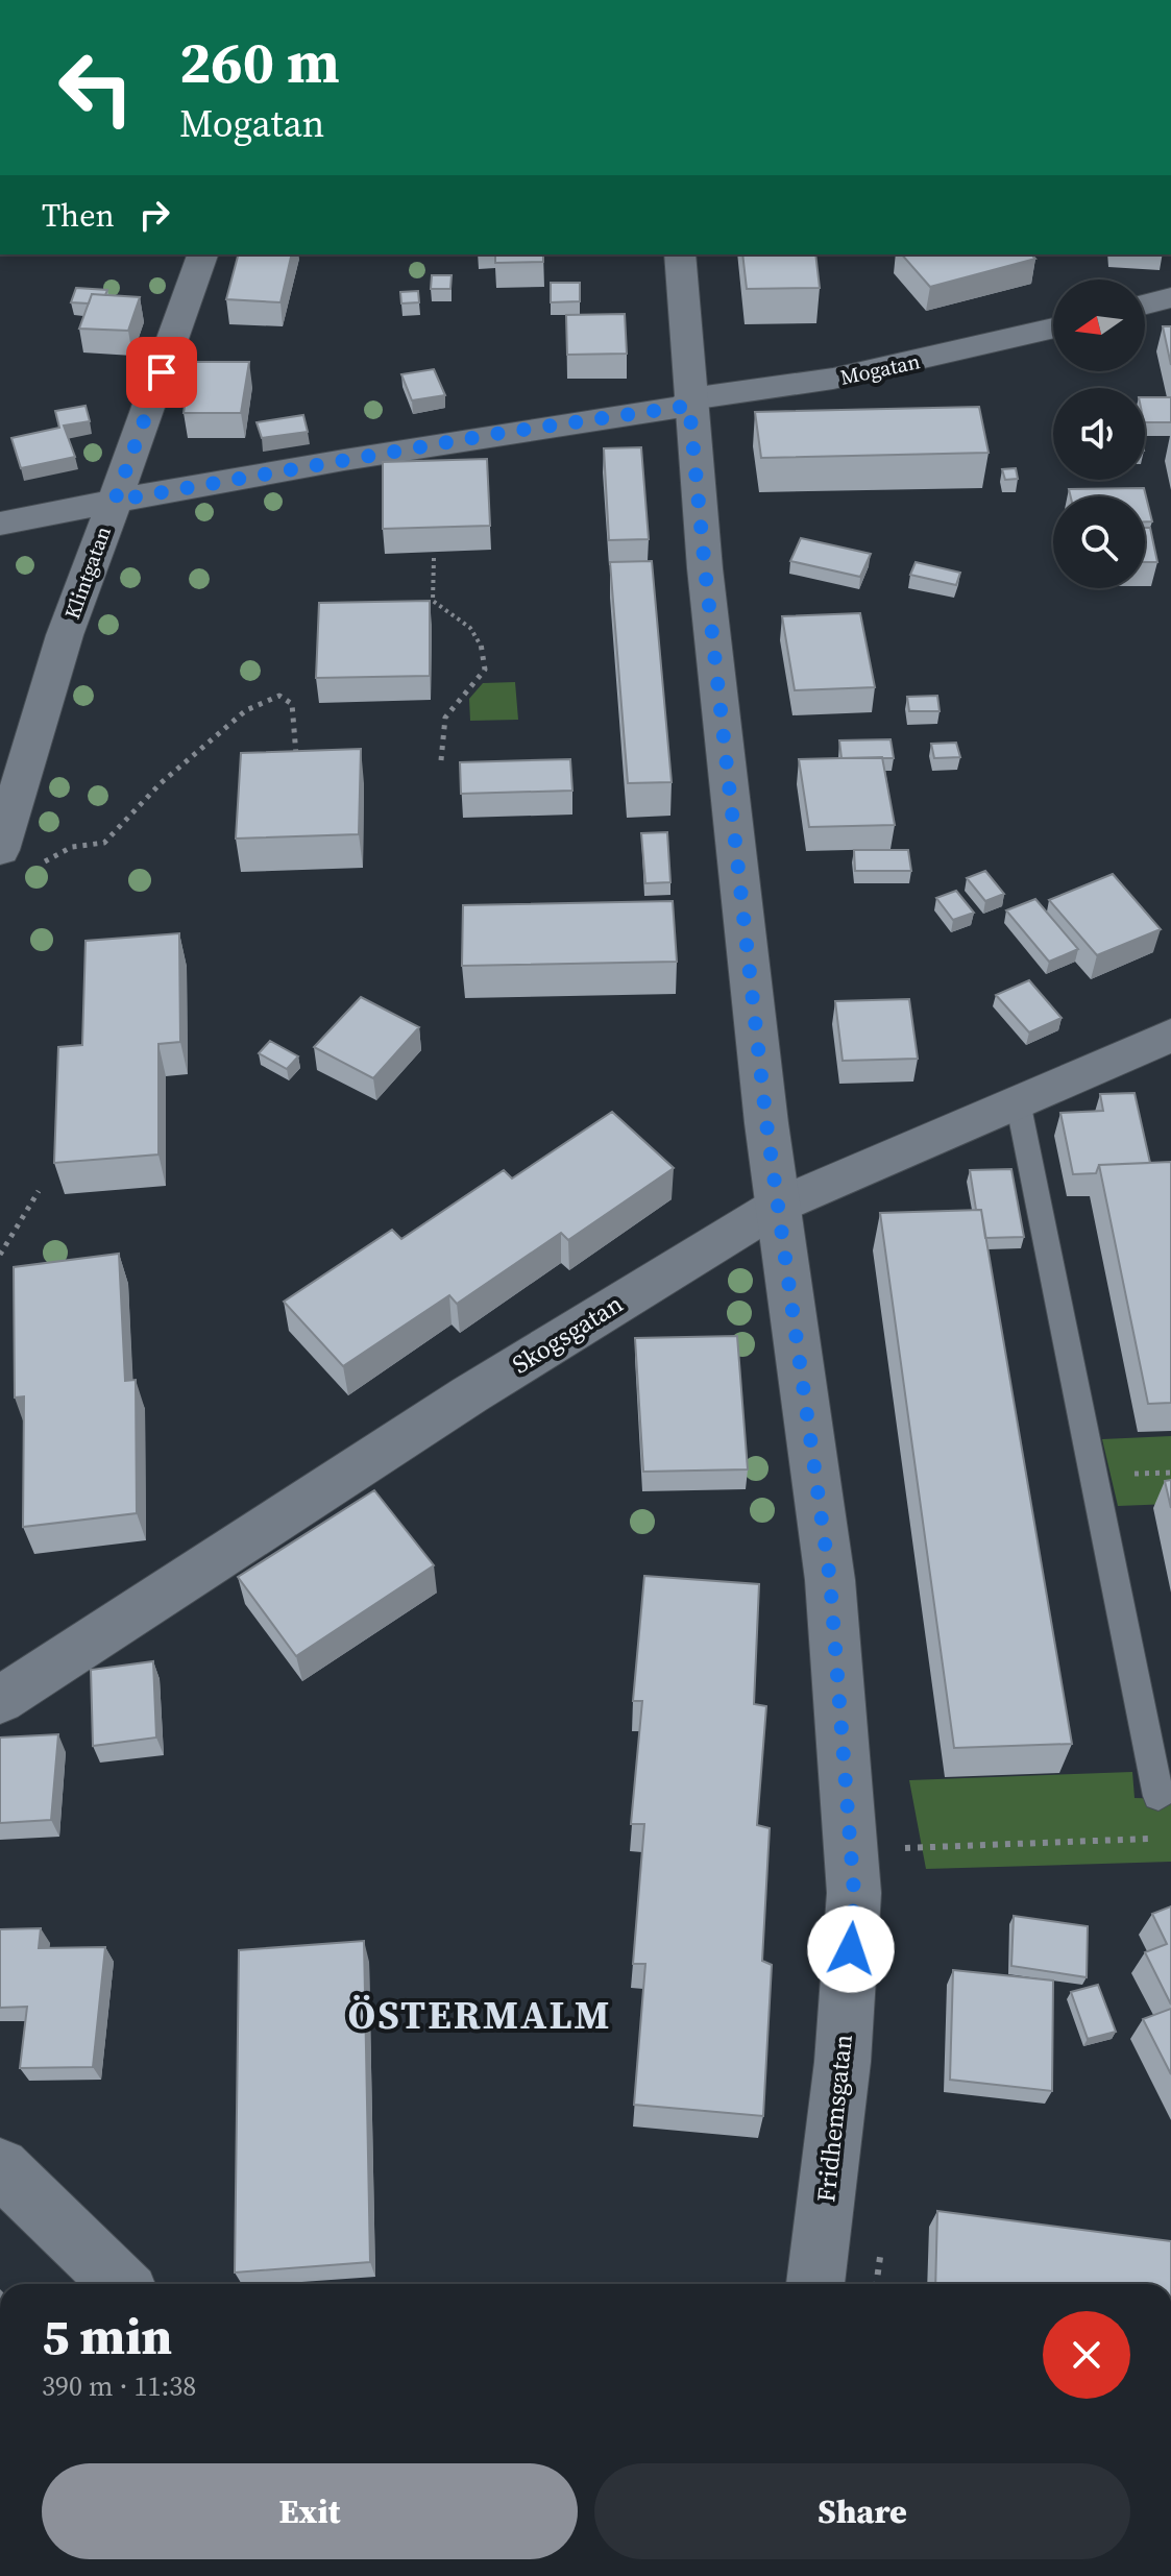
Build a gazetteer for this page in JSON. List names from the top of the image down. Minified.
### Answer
{"streets":{"street":["Mogatan","Klintgatan","Skogsgatan","Fridhemsgatan"]},"crossings":[["Mogatan","Klintgatan"],["Mogatan","Fridhemsgatan"],["Skogsgatan","Fridhemsgatan"]],"districts":["ÖSTERMALM"],"north":"left","page":{"turn":["260 m","Mogatan"],"then":"Then","heading":["5 min","390 m · 11:38"],"buttons":["Exit","Share"]}}
